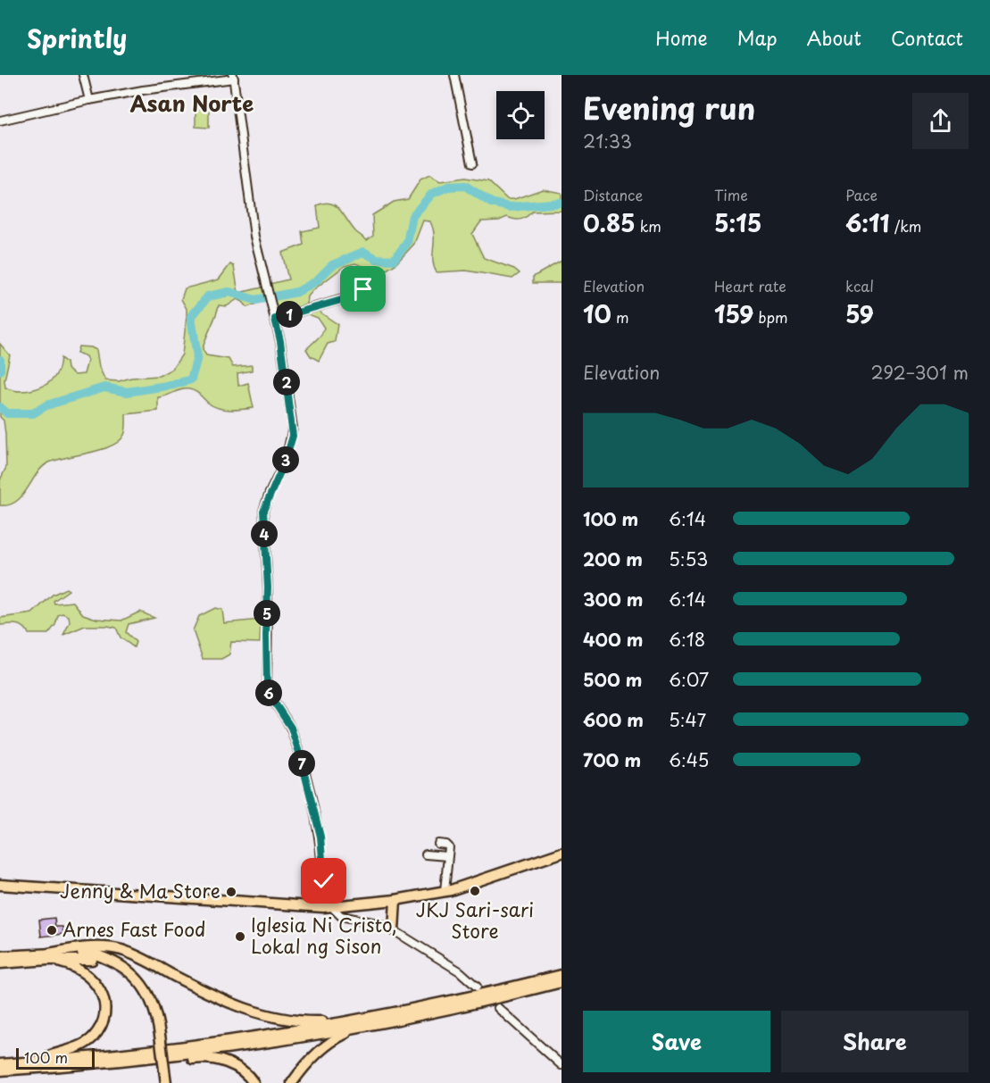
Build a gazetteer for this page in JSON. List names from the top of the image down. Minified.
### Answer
{"districts":["Asan Norte"],"places":["JKJ Sari-sari Store","Jenny & Ma Store","Arnes Fast Food","Iglesia Ni Cristo, Lokal ng Sison"],"scale_bar":"100 m","page":{"header":"Sprintly","nav":["Home","Map","About","Contact"],"heading":["Evening run","21:33"],"stats":[["Distance","0.85 km"],["Time","5:15"],["Pace","6:11 /km"],["Elevation","10 m"],["Heart rate","159 bpm"],["kcal","59"]],"pins":["1","2","3","4","5","6","7"],"chart":["Elevation","292–301 m"],"list":[{"name":"100 m","note":"6:14"},{"name":"200 m","note":"5:53"},{"name":"300 m","note":"6:14"},{"name":"400 m","note":"6:18"},{"name":"500 m","note":"6:07"},{"name":"600 m","note":"5:47"},{"name":"700 m","note":"6:45"}],"buttons":["Save","Share"],"scale":"100 m"}}
